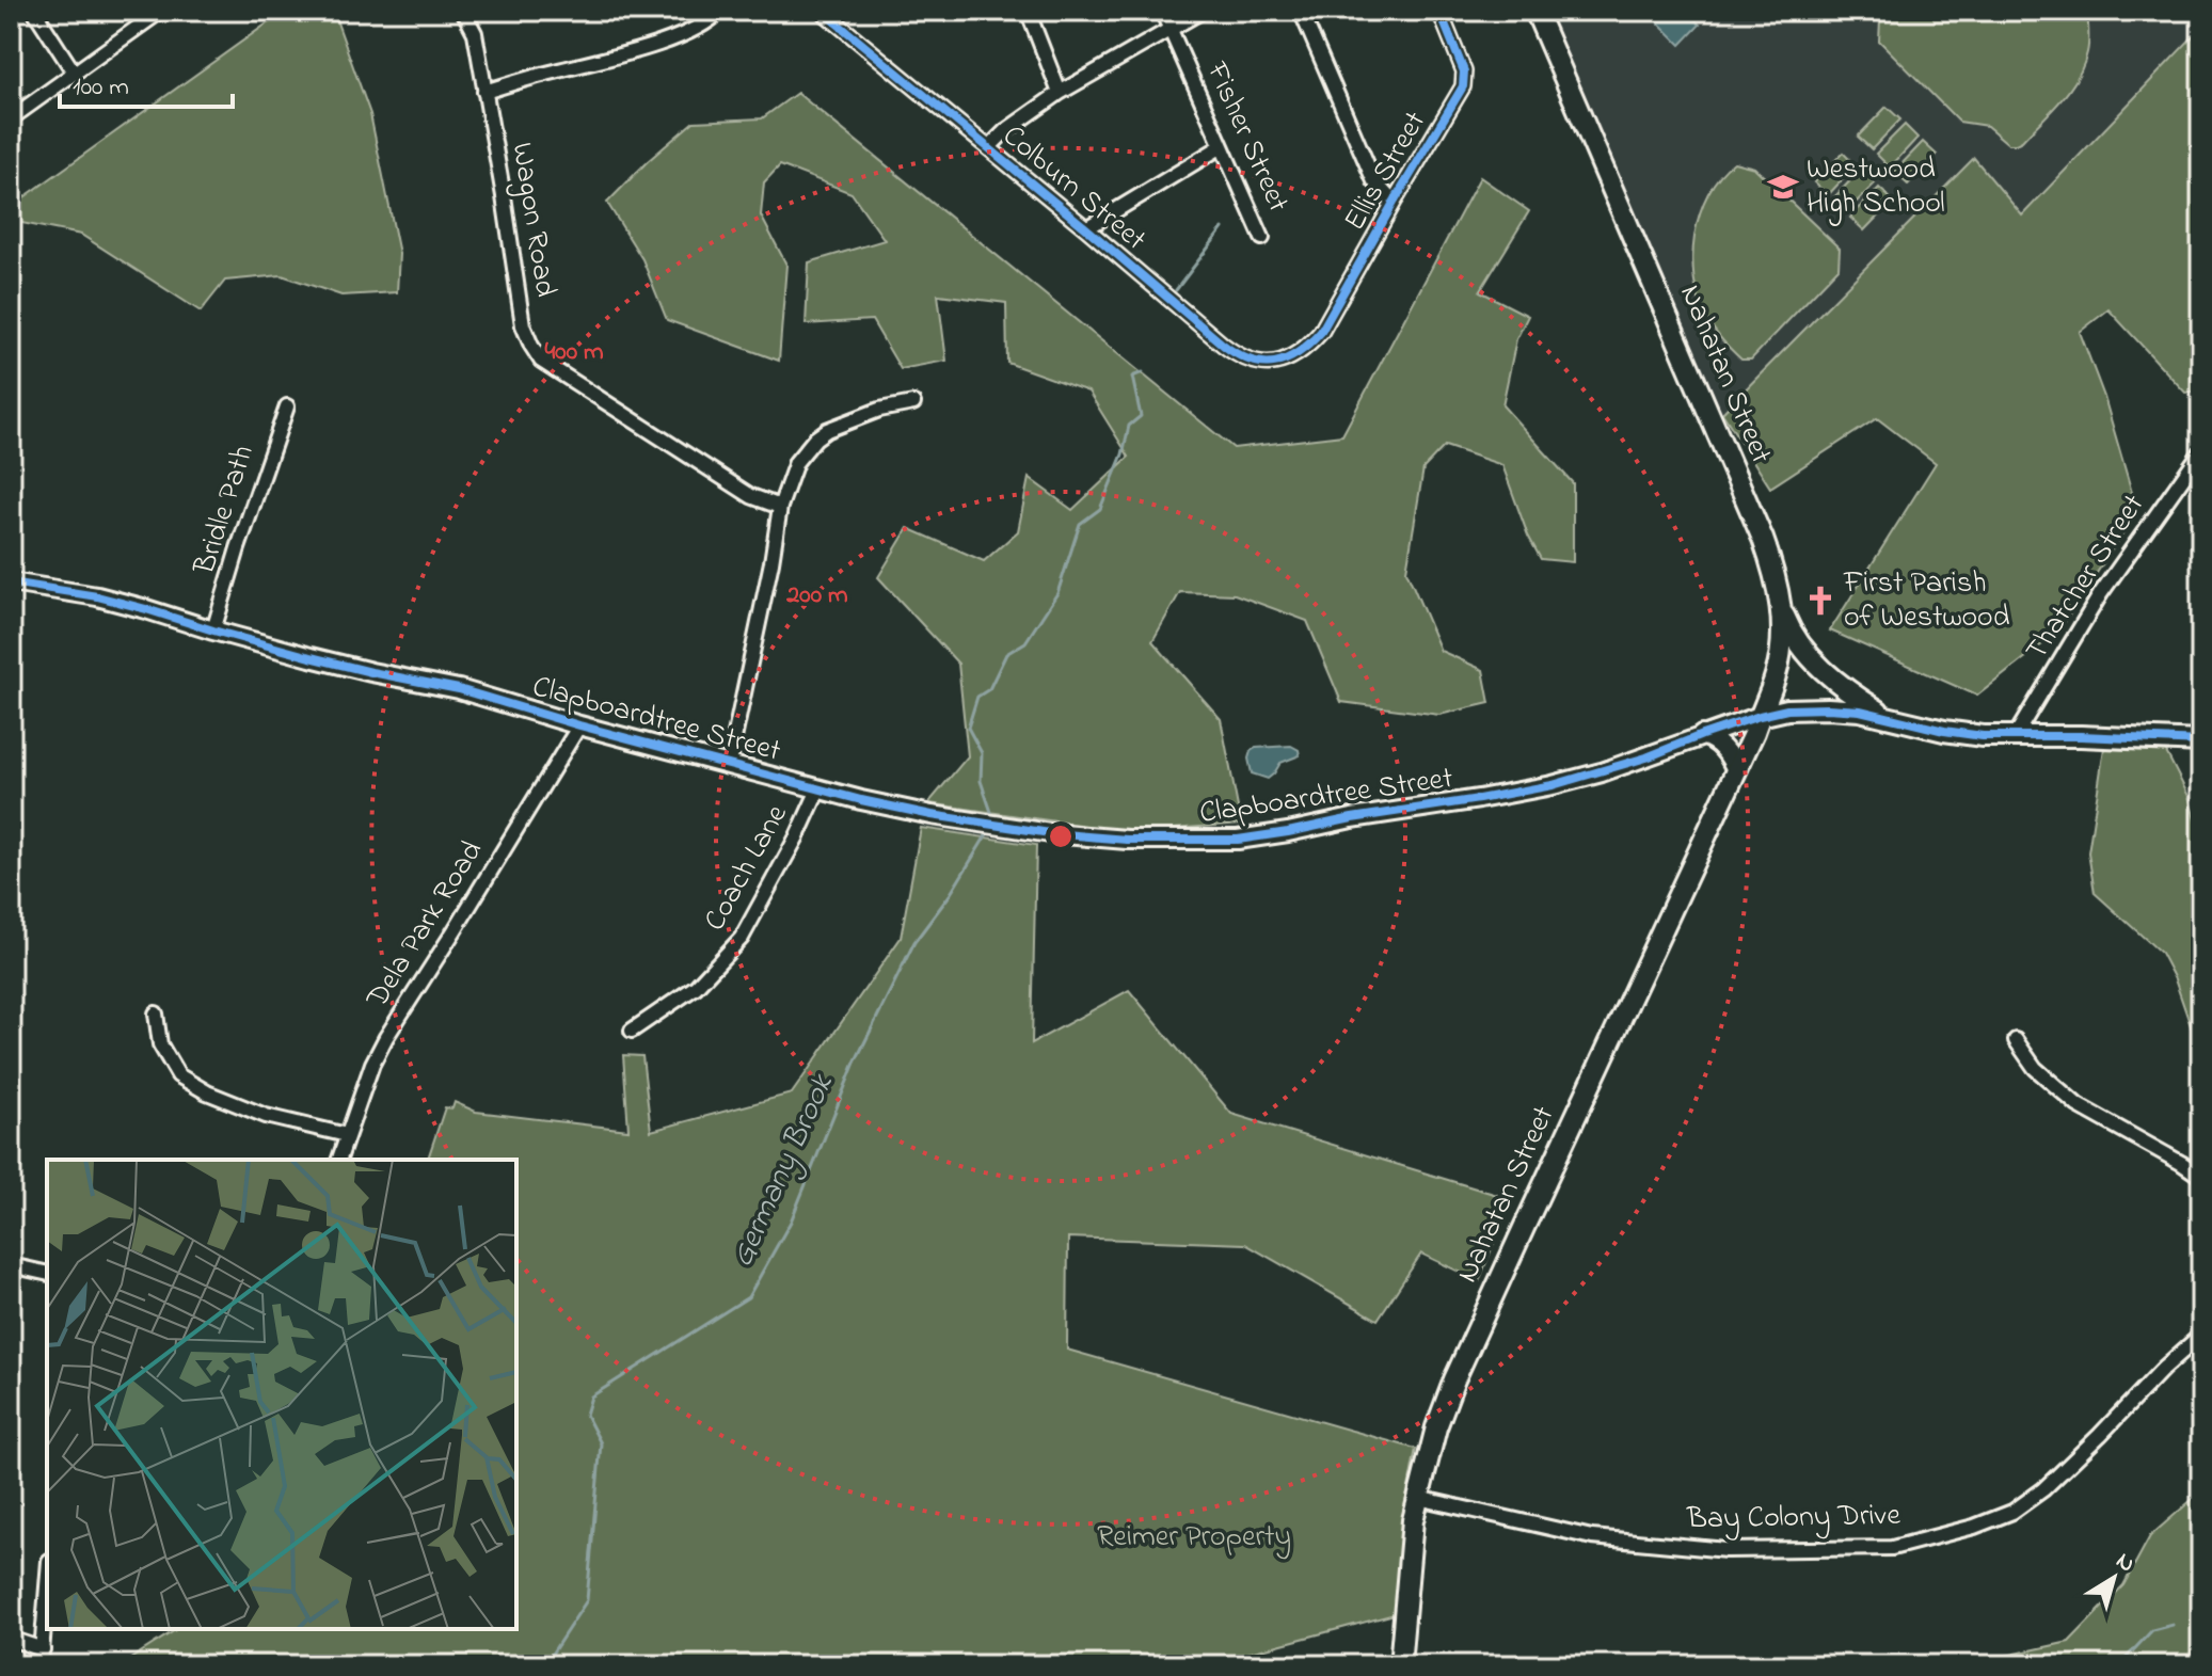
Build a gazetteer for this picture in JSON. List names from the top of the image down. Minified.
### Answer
{"streets":{"main road":["Nahatan Street","Clapboardtree Street"],"street":["Fisher Street","Ellis Street","Colburn Street","Wagon Road","Bridle Path","Thatcher Street","Coach Lane","Dela Park Road","Bay Colony Drive"]},"crossings":[["Ellis Street","Colburn Street"],["Nahatan Street","Clapboardtree Street"],["Nahatan Street","Bay Colony Drive"],["Bridle Path","Clapboardtree Street"],["Thatcher Street","Clapboardtree Street"],["Clapboardtree Street","Coach Lane"],["Clapboardtree Street","Dela Park Road"]],"water":["Germany Brook"],"parks":["Reimer Property"],"places":{"school or university":["Westwood High School"],"church":["First Parish of Westwood"]},"scale_bar":"100 m","north":"top right","rings":["400 m","200 m"]}
